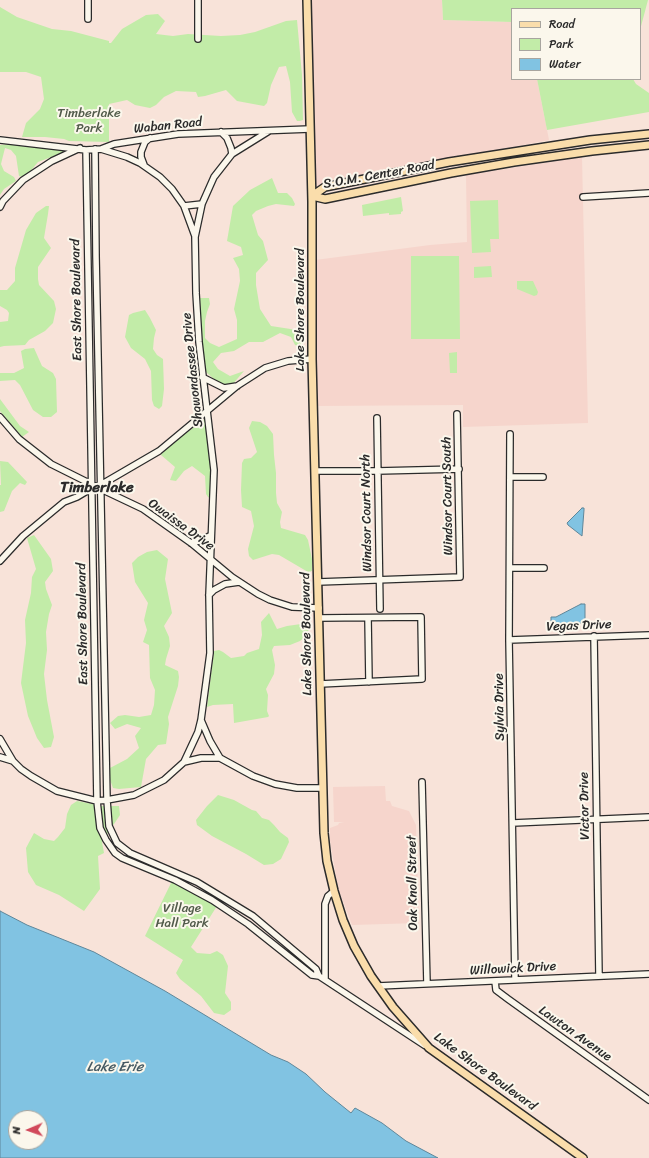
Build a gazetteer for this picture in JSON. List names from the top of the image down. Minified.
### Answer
{"streets":{"main road":["S.O.M. Center Road","Lake Shore Boulevard"],"street":["Waban Road","East Shore Boulevard","Shawondassee Drive","Windsor Court South","Windsor Court North","Owaissa Drive","Vegas Drive","Sylvia Drive","Victor Drive","Oak Knoll Street","Willowick Drive","Lawton Avenue"]},"crossings":[["Waban Road","East Shore Boulevard"],["Waban Road","Lake Shore Boulevard"],["Waban Road","Shawondassee Drive"],["S.O.M. Center Road","Lake Shore Boulevard"],["East Shore Boulevard","Lake Shore Boulevard"],["East Shore Boulevard","Owaissa Drive"],["Lake Shore Boulevard","Owaissa Drive"],["Lake Shore Boulevard","Willowick Drive"],["Shawondassee Drive","Owaissa Drive"],["Windsor Court South","Windsor Court North"],["Vegas Drive","Sylvia Drive"],["Vegas Drive","Victor Drive"],["Sylvia Drive","Willowick Drive"],["Victor Drive","Willowick Drive"],["Oak Knoll Street","Willowick Drive"],["Willowick Drive","Lawton Avenue"]],"districts":["Timberlake"],"water":["Lake Erie"],"parks":["Timberlake Park","Village Hall Park"],"legend":["Road","Park","Water"],"north":"left"}
